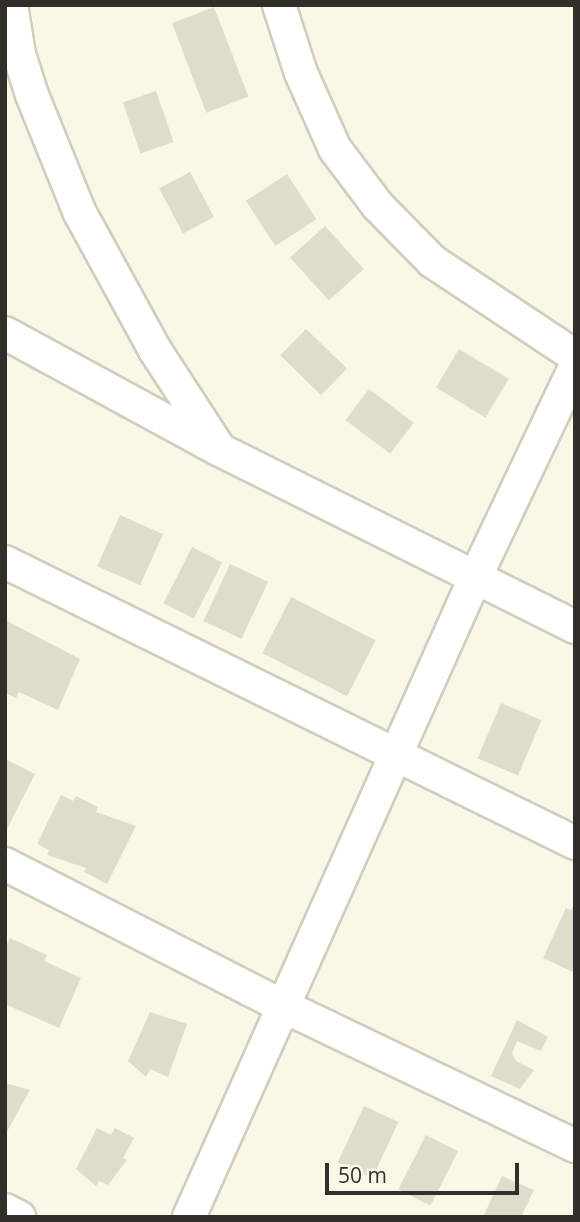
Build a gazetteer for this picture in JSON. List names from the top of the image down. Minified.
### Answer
{"scale_bar":"50 m"}
